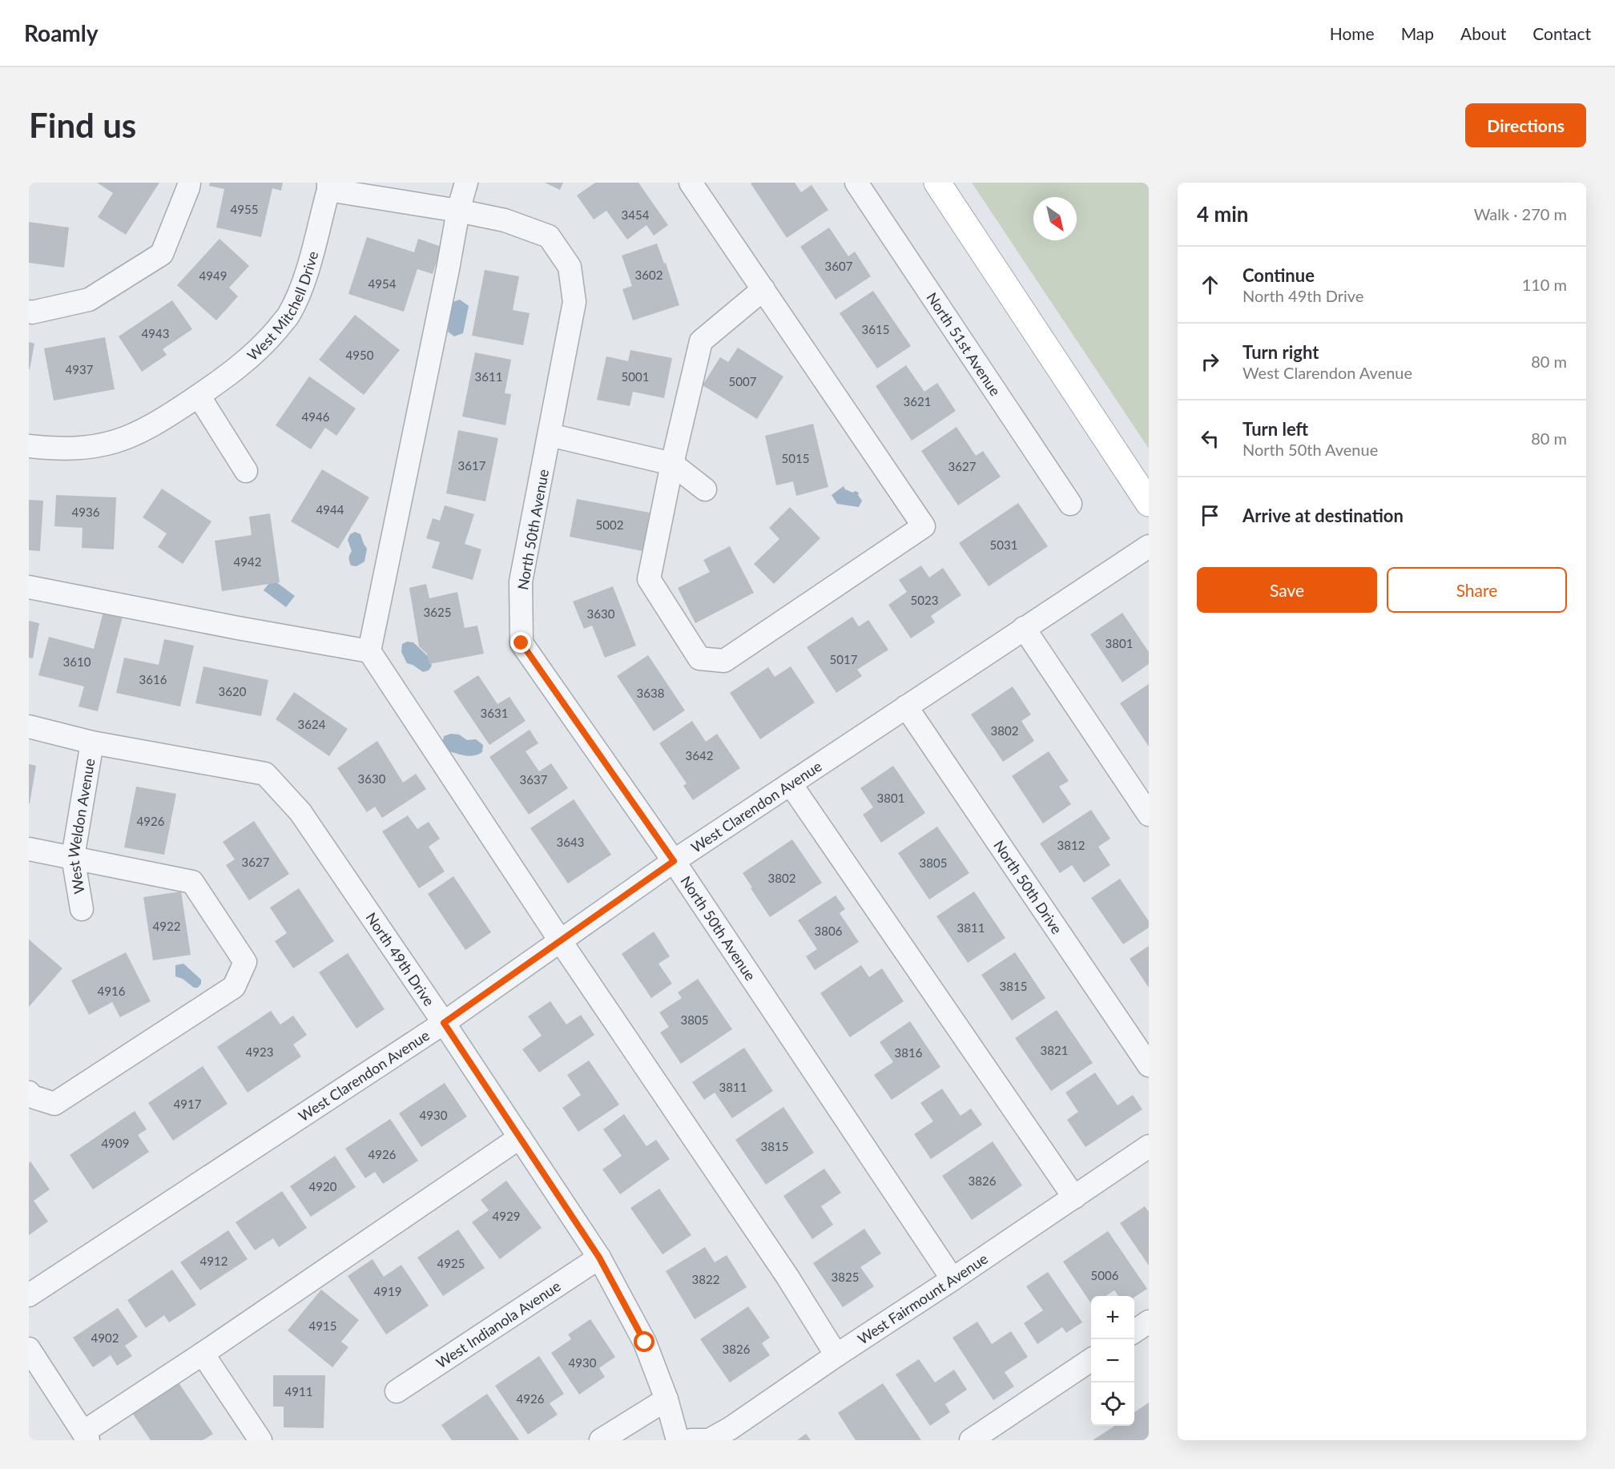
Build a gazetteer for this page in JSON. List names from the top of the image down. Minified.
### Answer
{"streets":{"street":["West Mitchell Drive","North 51st Avenue","North 50th Avenue","West Clarendon Avenue","West Weldon Avenue","North 50th Drive","North 49th Drive","West Fairmount Avenue","West Indianola Avenue"]},"crossings":[["West Mitchell Drive","North 50th Avenue"],["North 50th Avenue","West Clarendon Avenue"],["North 50th Avenue","West Fairmount Avenue"],["West Clarendon Avenue","North 50th Drive"],["West Clarendon Avenue","North 49th Drive"],["West Weldon Avenue","North 49th Drive"],["North 49th Drive","West Indianola Avenue"]],"house_numbers":["4955","3454","3607","3602","4949","4954","3615","4943","4950","4937","3611","5001","5007","3621","4946","5015","3617","3627","4944","4936","5002","5031","4942","5023","3625","3630","3801","5017","3610","3616","3620","3638","3631","3624","3802","3642","3630","3637","3801","4926","3643","3812","3627","3805","3802","4922","3811","3806","3815","4916","3805","3821","4923","3816","3811","4917","4930","4909","3815","4926","3826","4920","4929","4912","4925","5006","3825","3822","4919","4915","4902","3826","4930","4911","4926"],"north":"bottom right","page":{"header":"Roamly","nav":["Home","Map","About","Contact"],"buttons":["Directions",["Save","Share"]],"title":"Find us","heading":["4 min","Walk · 270 m"],"list":[["Continue","North 49th Drive","110 m"],["Turn right","West Clarendon Avenue","80 m"],["Turn left","North 50th Avenue","80 m"],"Arrive at destination"],"map_buttons":["+","−"]}}
